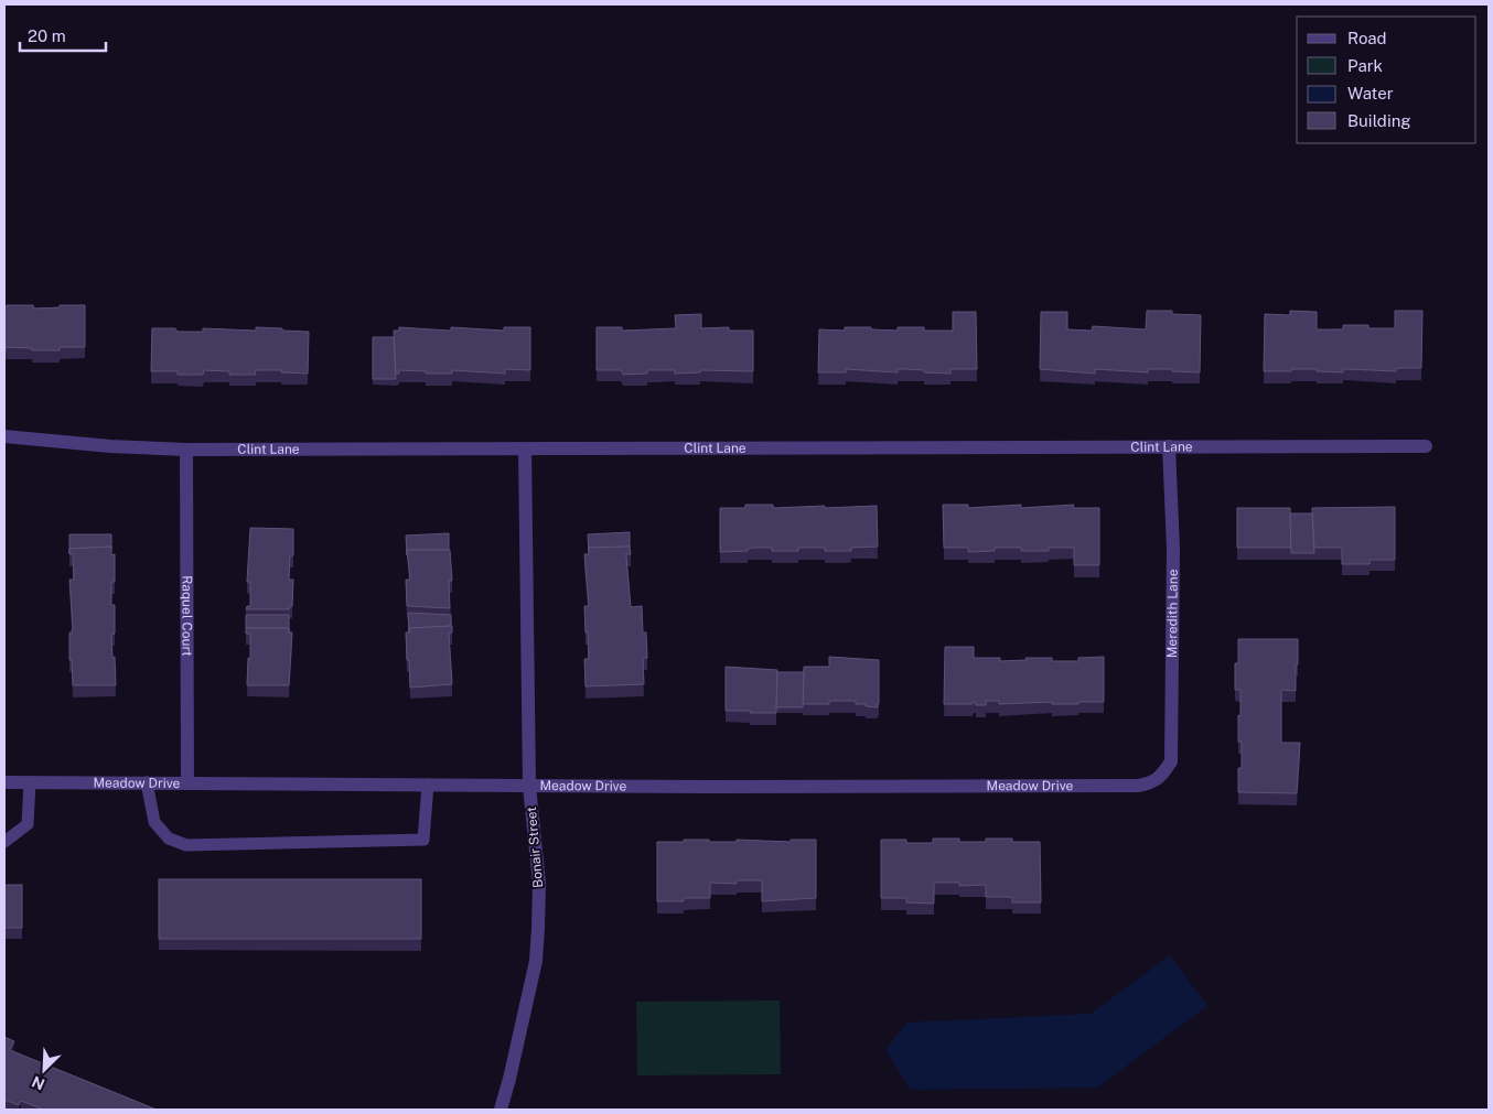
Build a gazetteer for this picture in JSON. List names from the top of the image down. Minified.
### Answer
{"streets":{"street":["Clint Lane","Meredith Lane","Raquel Court","Meadow Drive","Bonair Street"]},"crossings":[["Clint Lane","Meredith Lane"],["Clint Lane","Raquel Court"],["Clint Lane","Bonair Street"],["Meredith Lane","Meadow Drive"],["Raquel Court","Meadow Drive"],["Meadow Drive","Bonair Street"]],"legend":["Road","Park","Water","Building"],"scale_bar":"20 m","north":"bottom left"}
